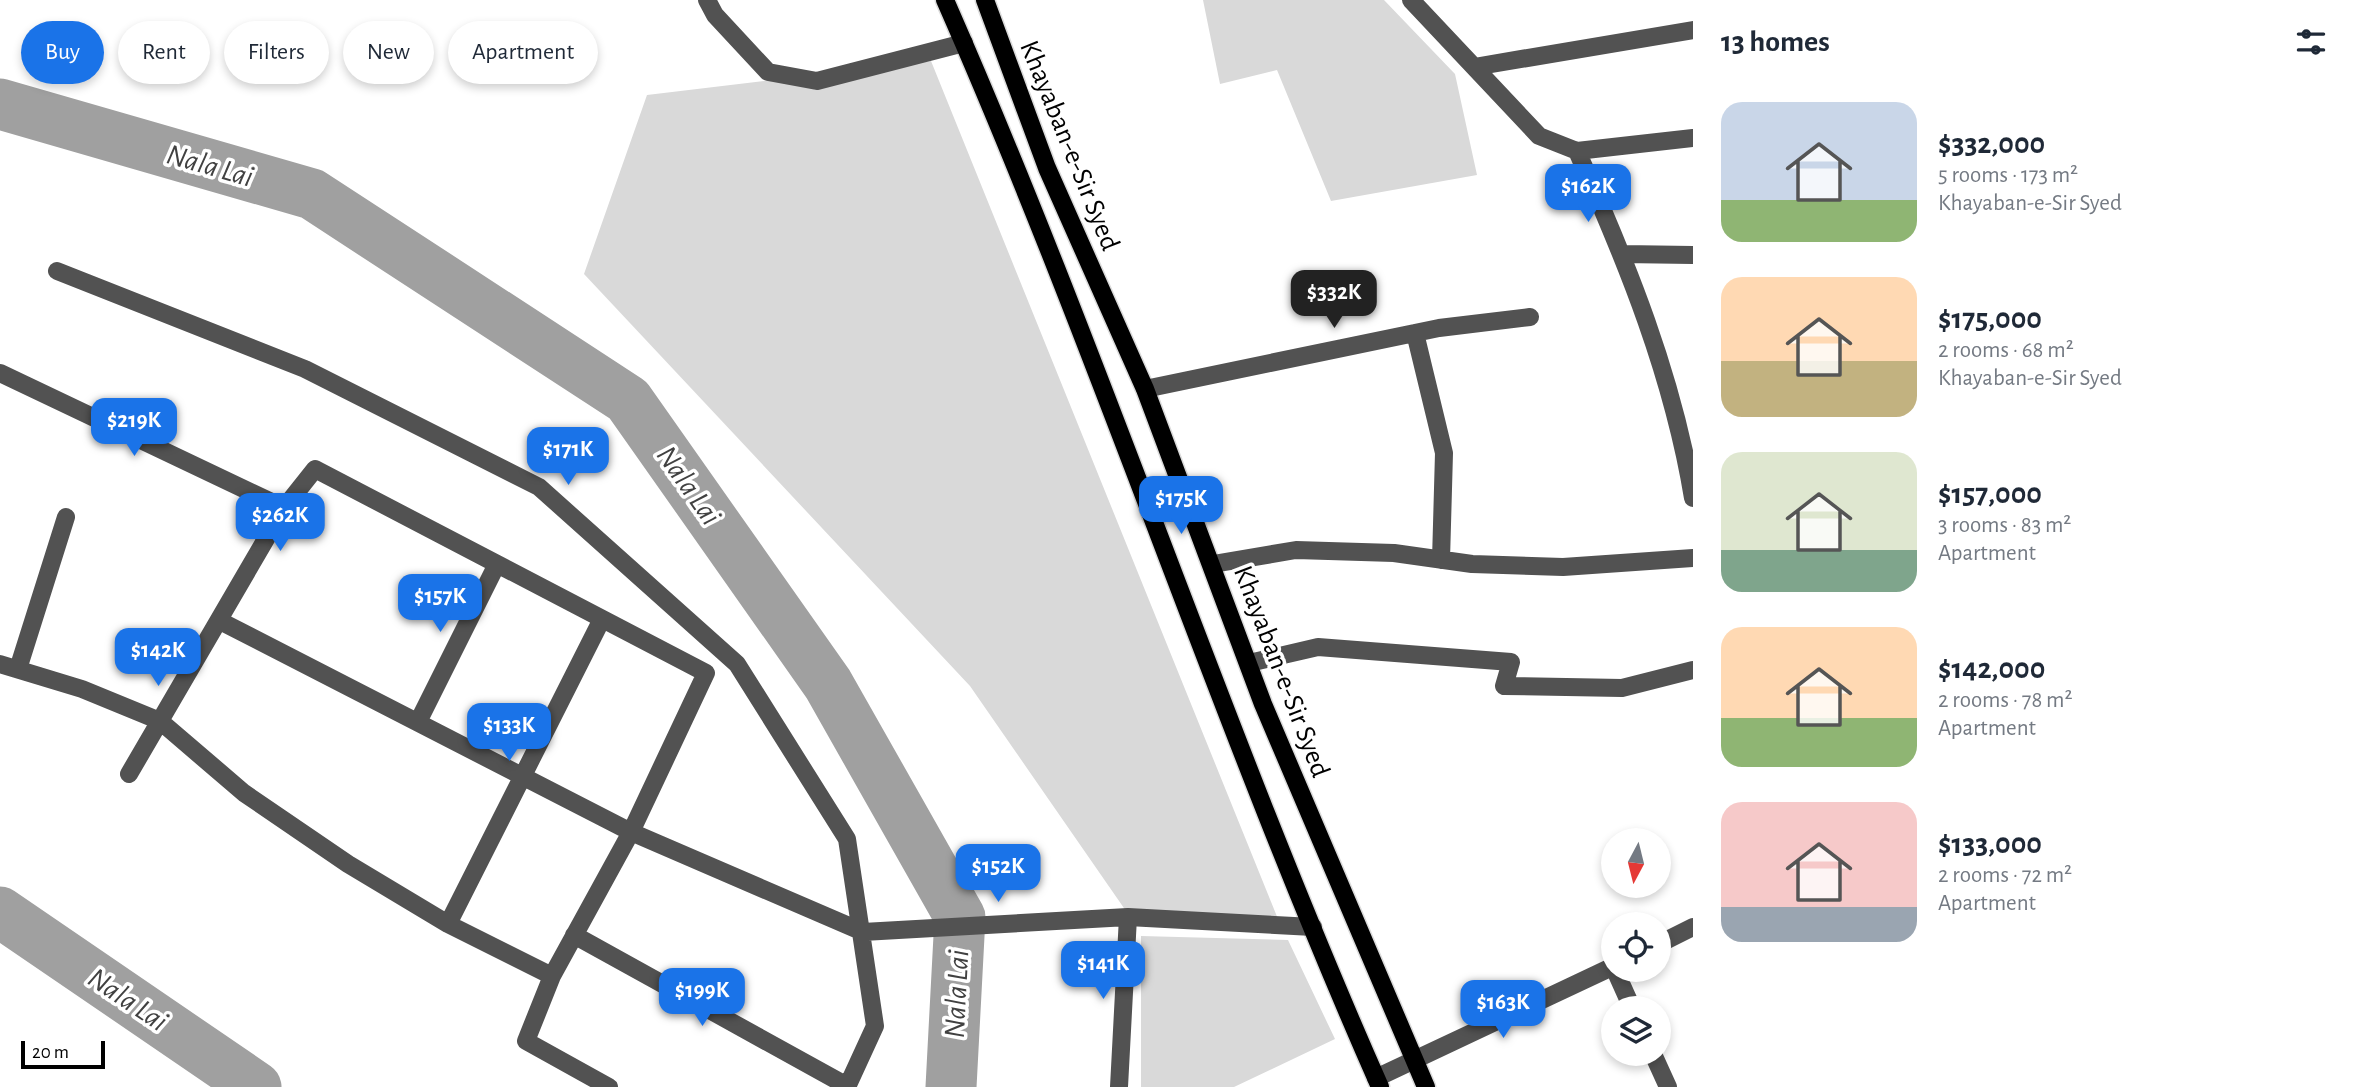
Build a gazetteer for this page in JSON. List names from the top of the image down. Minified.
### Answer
{"streets":{"main road":["Khayaban-e-Sir Syed"]},"water":["Nala Lai"],"scale_bar":"20 m","north":"bottom","page":{"heading":"13 homes","chip":["Buy","Rent","Filters","New","Apartment"],"list":[{"name":"$332,000","note":"5 rooms · 173 m² · Khayaban-e-Sir Syed"},{"name":"$175,000","note":"2 rooms · 68 m² · Khayaban-e-Sir Syed"},{"name":"$157,000","note":"3 rooms · 83 m² · Apartment"},{"name":"$142,000","note":"2 rooms · 78 m² · Apartment"},{"name":"$133,000","note":"2 rooms · 72 m² · Apartment"}],"price":["$162K","$332K","$219K","$171K","$175K","$262K","$157K","$142K","$133K","$152K","$141K","$199K","$163K"],"scale":"20 m"}}
